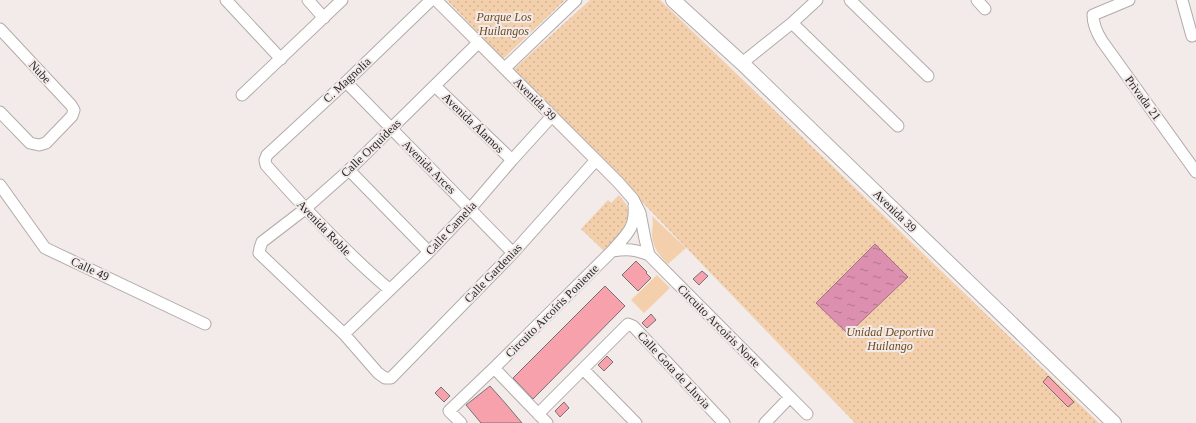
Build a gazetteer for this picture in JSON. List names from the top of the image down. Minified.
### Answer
{"streets":{"street":["Nube","C. Magnolia","Privada 21","Avenida 39","Avenida Álamos","Calle Orquídeas","Avenida Arces","Avenida Roble","Calle Camelia","Calle 49","Calle Gardenias","Circuito Arcoíris Poniente","Circuito Arcoíris Norte","Calle Gota de Lluvia"]},"crossings":[["C. Magnolia","Avenida Arces"],["C. Magnolia","Avenida Roble"],["Avenida 39","Calle Orquídeas"],["Avenida 39","Calle Camelia"],["Avenida 39","Calle Gardenias"],["Avenida 39","Circuito Arcoíris Poniente"],["Avenida Álamos","Calle Orquídeas"],["Avenida Álamos","Calle Camelia"],["Calle Orquídeas","Avenida Arces"],["Calle Orquídeas","Avenida Roble"],["Calle Orquídeas","Calle Camelia"],["Calle Orquídeas","Calle Gardenias"],["Avenida Arces","Calle Camelia"],["Avenida Arces","Calle Gardenias"],["Avenida Roble","Calle Camelia"],["Calle Camelia","Calle Gardenias"],["Circuito Arcoíris Poniente","Circuito Arcoíris Norte"]],"parks":["Parque Los Huilangos","Unidad Deportiva Huilango"]}
